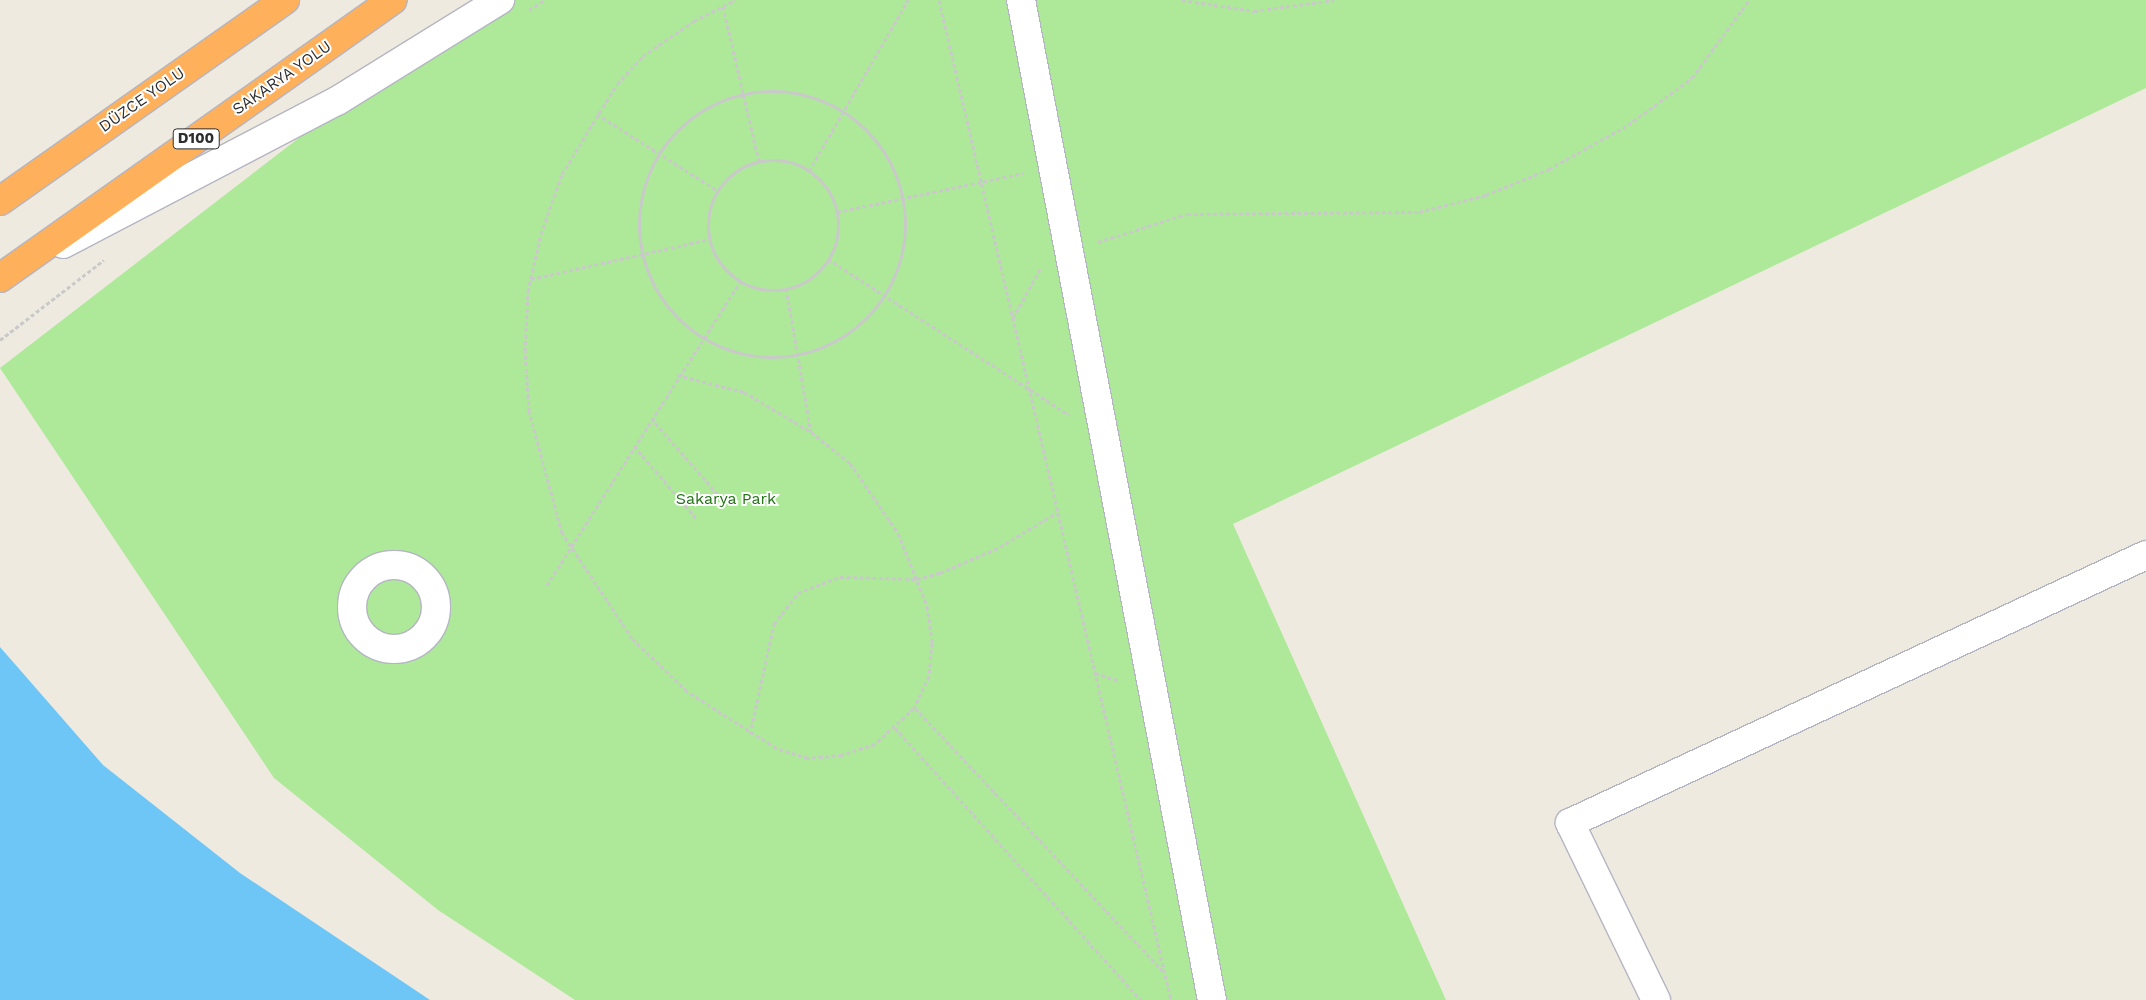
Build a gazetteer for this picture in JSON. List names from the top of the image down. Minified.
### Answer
{"streets":{"highway":["SAKARYA YOLU","DÜZCE YOLU","D100"]},"parks":["Sakarya Park"]}
